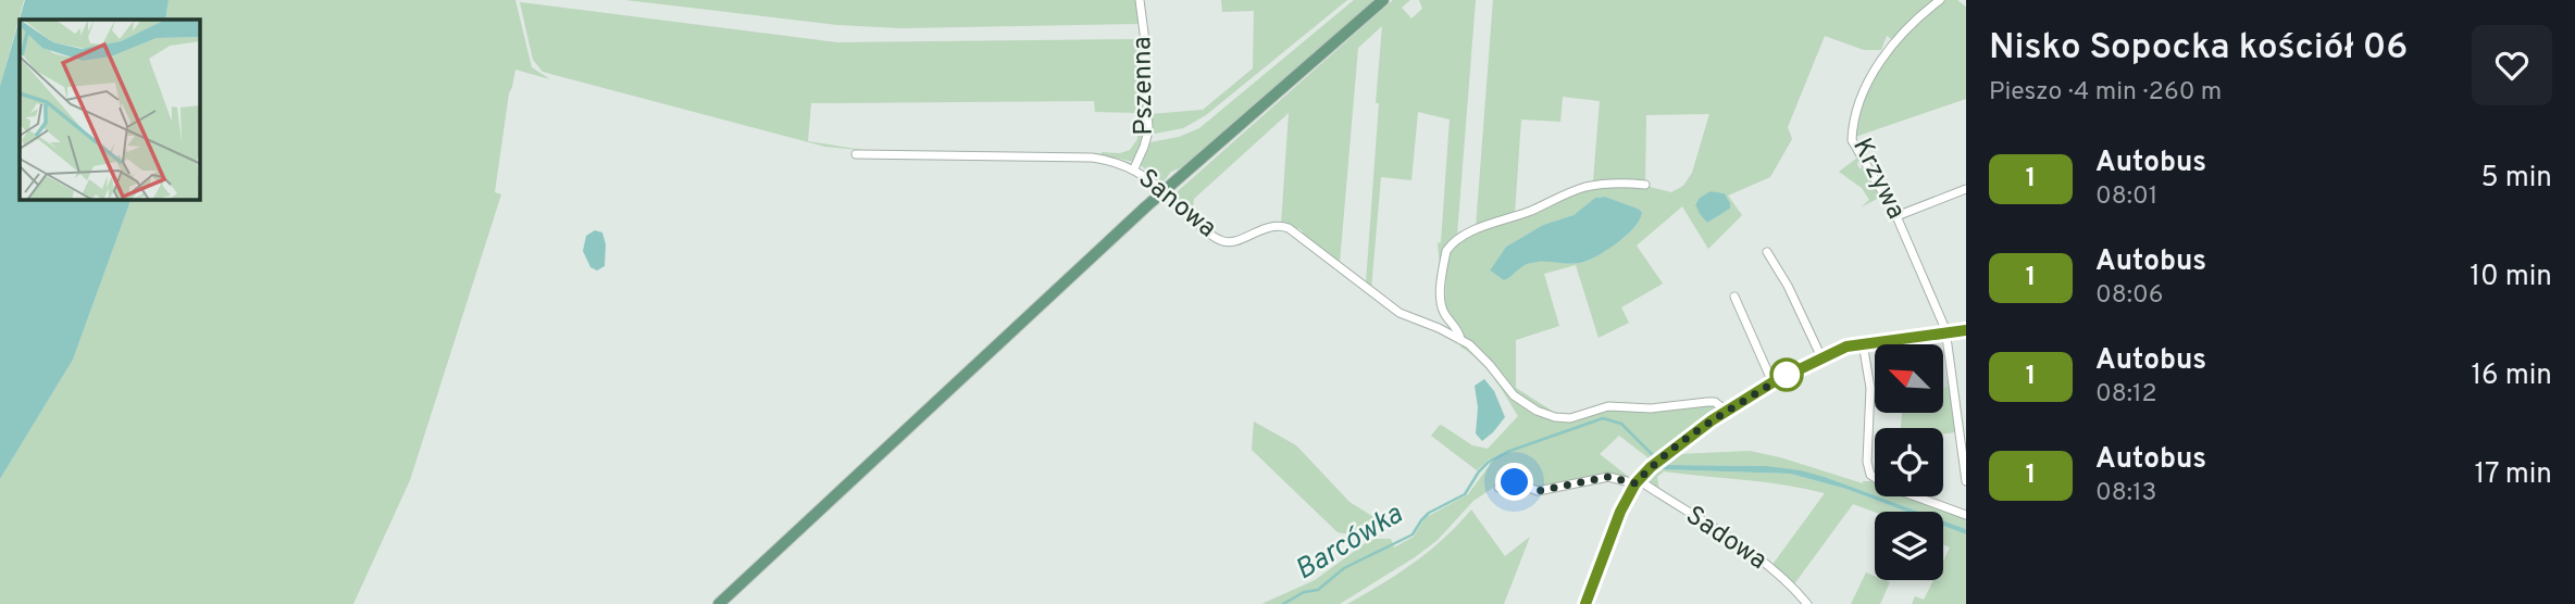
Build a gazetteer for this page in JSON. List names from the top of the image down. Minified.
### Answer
{"streets":{"street":["Pszenna","Krzywa","Sanowa","Sadowa"]},"crossings":[["Pszenna","Sanowa"]],"water":["Barcówka"],"lines":["bus line 1"],"north":"top left","page":{"heading":["Nisko Sopocka kościół 06","Pieszo · 4 min · 260 m"],"list":[{"mark":"1","name":"Autobus","note":"08:01","value":"5 min"},{"mark":"1","name":"Autobus","note":"08:06","value":"10 min"},{"mark":"1","name":"Autobus","note":"08:12","value":"16 min"},{"mark":"1","name":"Autobus","note":"08:13","value":"17 min"}]}}
